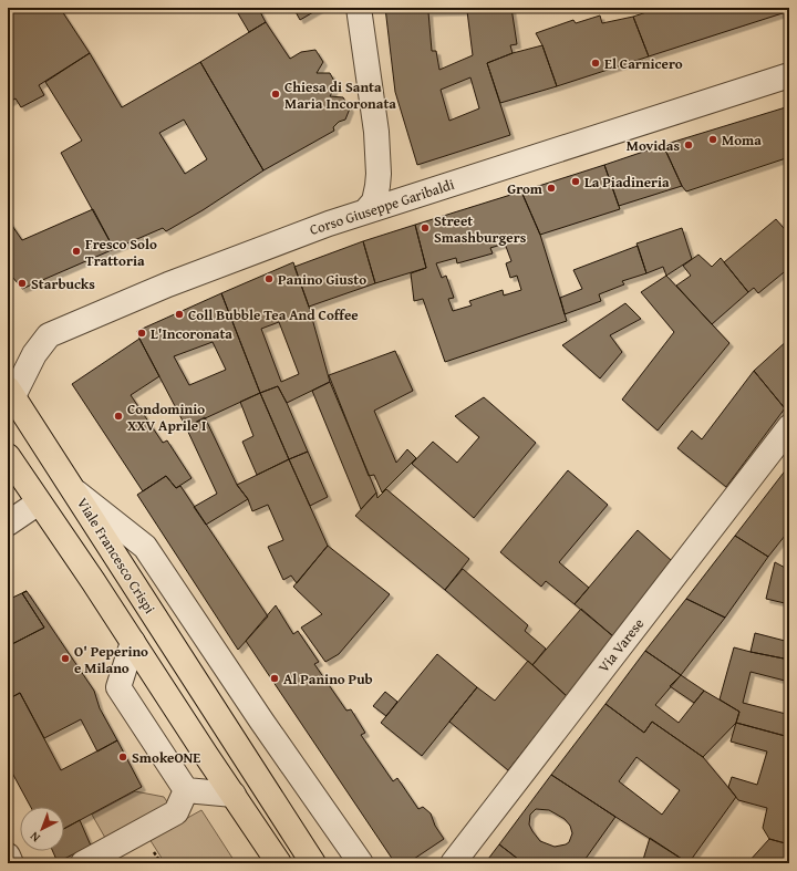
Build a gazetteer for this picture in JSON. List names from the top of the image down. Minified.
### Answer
{"streets":{"main road":["Viale Francesco Crispi"],"street":["Corso Giuseppe Garibaldi","Via Varese"]},"places":["El Carnicero","Chiesa di Santa Maria Incoronata","Moma","Movidas","La Piadineria","Grom","Street Smashburgers","Fresco Solo Trattoria","Panino Giusto","Starbucks","Coll Bubble Tea And Coffee","L'Incoronata","Condominio XXV Aprile I","O' Peperino e Milano","Al Panino Pub","SmokeONE"],"north":"bottom left"}
